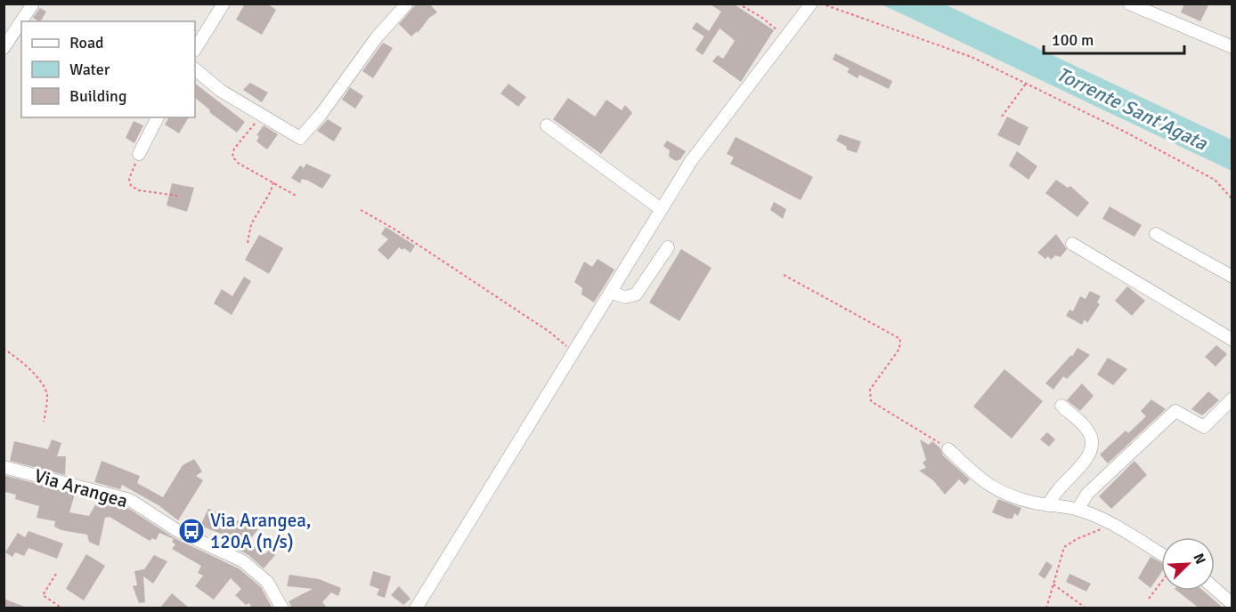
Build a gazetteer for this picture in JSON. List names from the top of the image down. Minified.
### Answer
{"streets":{"street":["Via Arangea"]},"water":["Torrente Sant'Agata"],"places":{"bus stop":["Via Arangea, 120A (n/s)"]},"legend":["Road","Water","Building"],"scale_bar":"100 m","north":"top right"}
